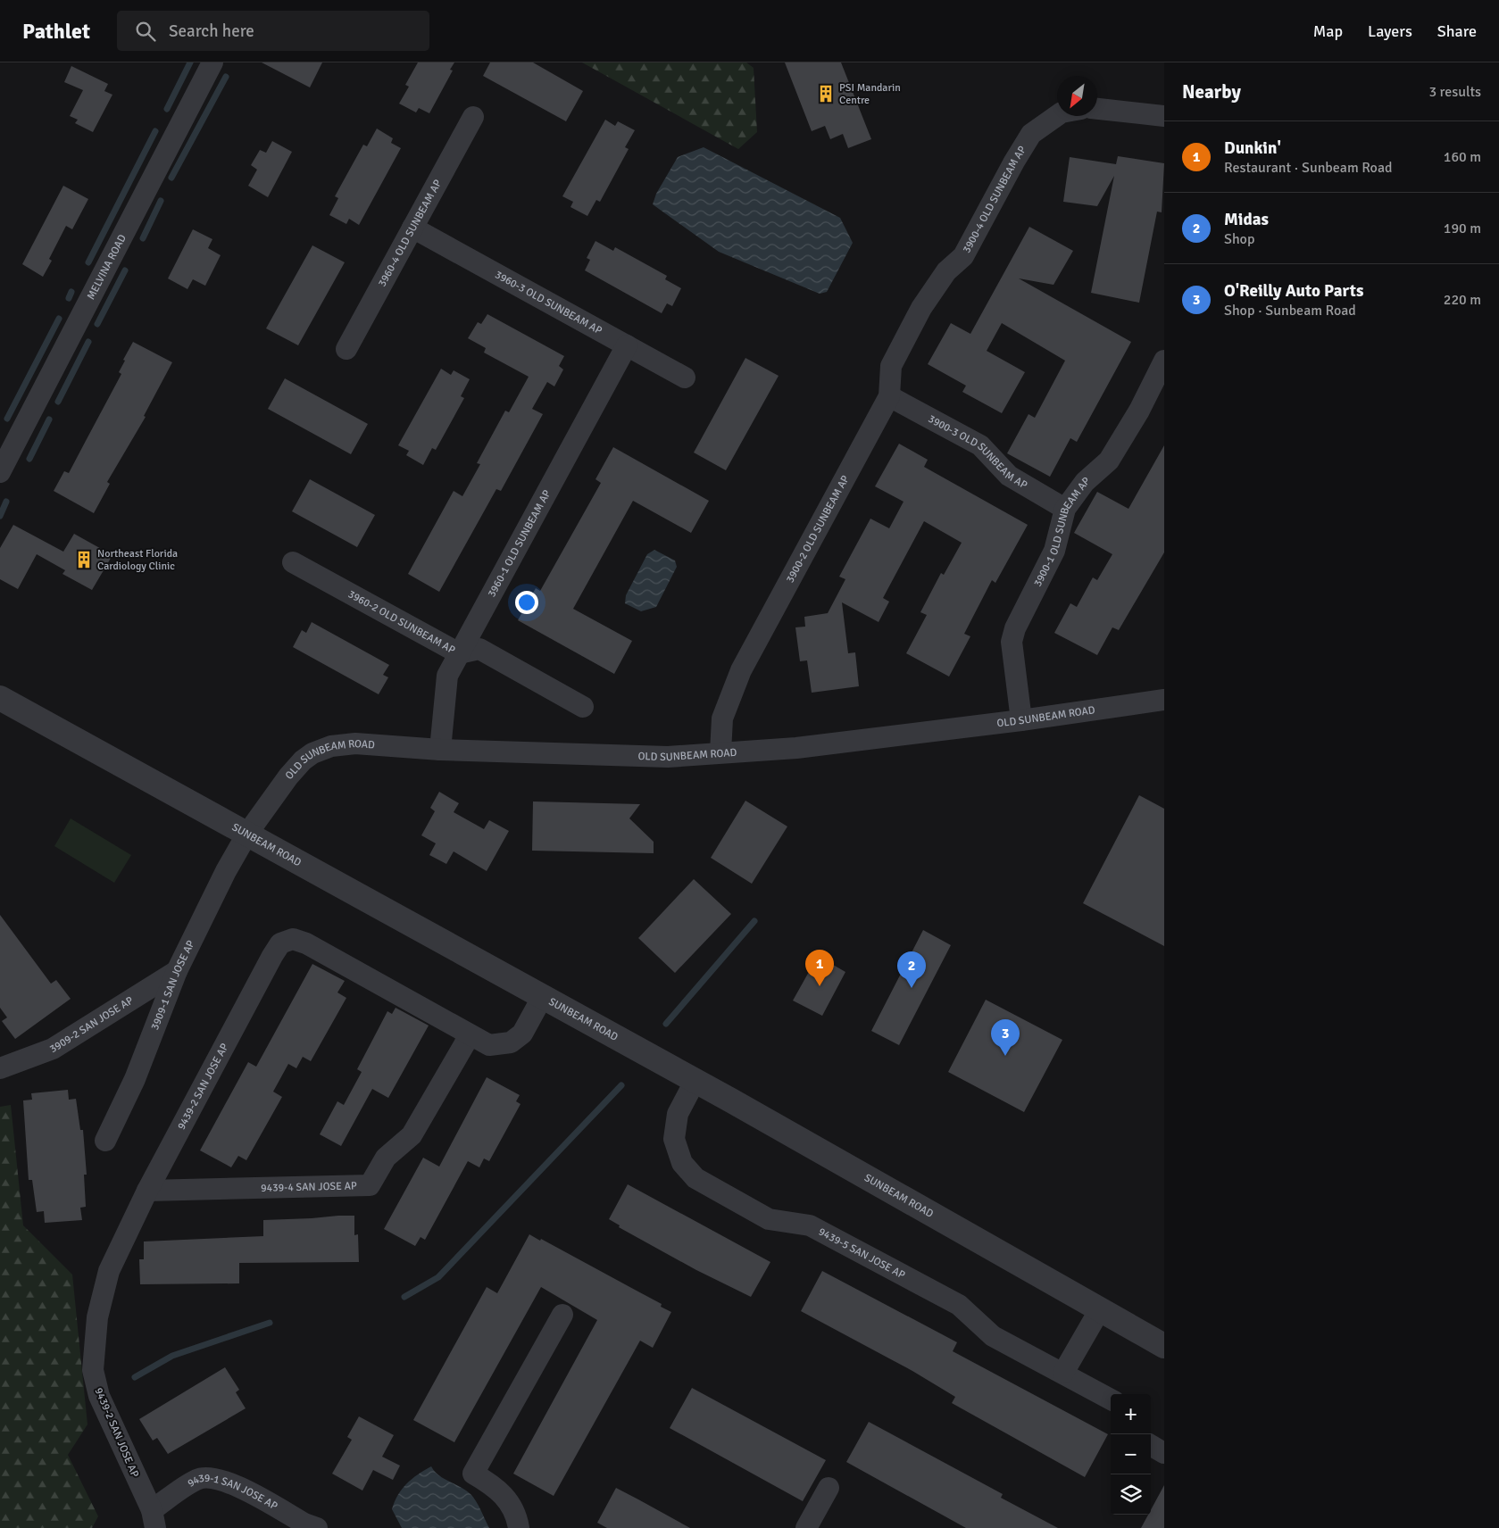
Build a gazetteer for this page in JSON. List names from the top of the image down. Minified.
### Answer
{"streets":{"street":["3900-4 OLD SUNBEAM AP","3960-4 OLD SUNBEAM AP","MELVINA ROAD","3960-3 OLD SUNBEAM AP","3900-3 OLD SUNBEAM AP","3900-2 OLD SUNBEAM AP","3900-1 OLD SUNBEAM AP","3960-1 OLD SUNBEAM AP","3960-2 OLD SUNBEAM AP","OLD SUNBEAM ROAD","SUNBEAM ROAD","3909-1 SAN JOSE AP","3909-2 SAN JOSE AP","9439-2 SAN JOSE AP","9439-4 SAN JOSE AP","9439-5 SAN JOSE AP","9439-1 SAN JOSE AP"]},"crossings":[["3900-4 OLD SUNBEAM AP","3900-2 OLD SUNBEAM AP"],["3960-4 OLD SUNBEAM AP","3960-3 OLD SUNBEAM AP"],["3960-3 OLD SUNBEAM AP","3960-1 OLD SUNBEAM AP"],["3900-3 OLD SUNBEAM AP","3900-2 OLD SUNBEAM AP"],["3900-3 OLD SUNBEAM AP","3900-1 OLD SUNBEAM AP"],["3900-2 OLD SUNBEAM AP","OLD SUNBEAM ROAD"],["3900-1 OLD SUNBEAM AP","OLD SUNBEAM ROAD"],["3960-1 OLD SUNBEAM AP","3960-2 OLD SUNBEAM AP"],["3960-1 OLD SUNBEAM AP","OLD SUNBEAM ROAD"],["OLD SUNBEAM ROAD","SUNBEAM ROAD"],["OLD SUNBEAM ROAD","3909-1 SAN JOSE AP"],["SUNBEAM ROAD","3909-1 SAN JOSE AP"],["SUNBEAM ROAD","9439-2 SAN JOSE AP"],["SUNBEAM ROAD","9439-5 SAN JOSE AP"],["3909-1 SAN JOSE AP","3909-2 SAN JOSE AP"],["9439-2 SAN JOSE AP","9439-4 SAN JOSE AP"],["9439-2 SAN JOSE AP","9439-1 SAN JOSE AP"]],"places":{"building":["PSI Mandarin Centre","Northeast Florida Cardiology Clinic"]},"north":"bottom left","page":{"header":"Pathlet","search":"Search here","nav":["Map","Layers","Share"],"heading":["Nearby","3 results"],"list":[{"mark":"1","name":"Dunkin'","note":"Restaurant · Sunbeam Road","value":"160 m"},{"mark":"2","name":"Midas","note":"Shop","value":"190 m"},{"mark":"3","name":"O'Reilly Auto Parts","note":"Shop · Sunbeam Road","value":"220 m"}],"pins":["1","2","3"],"map_buttons":["+","−"]}}
